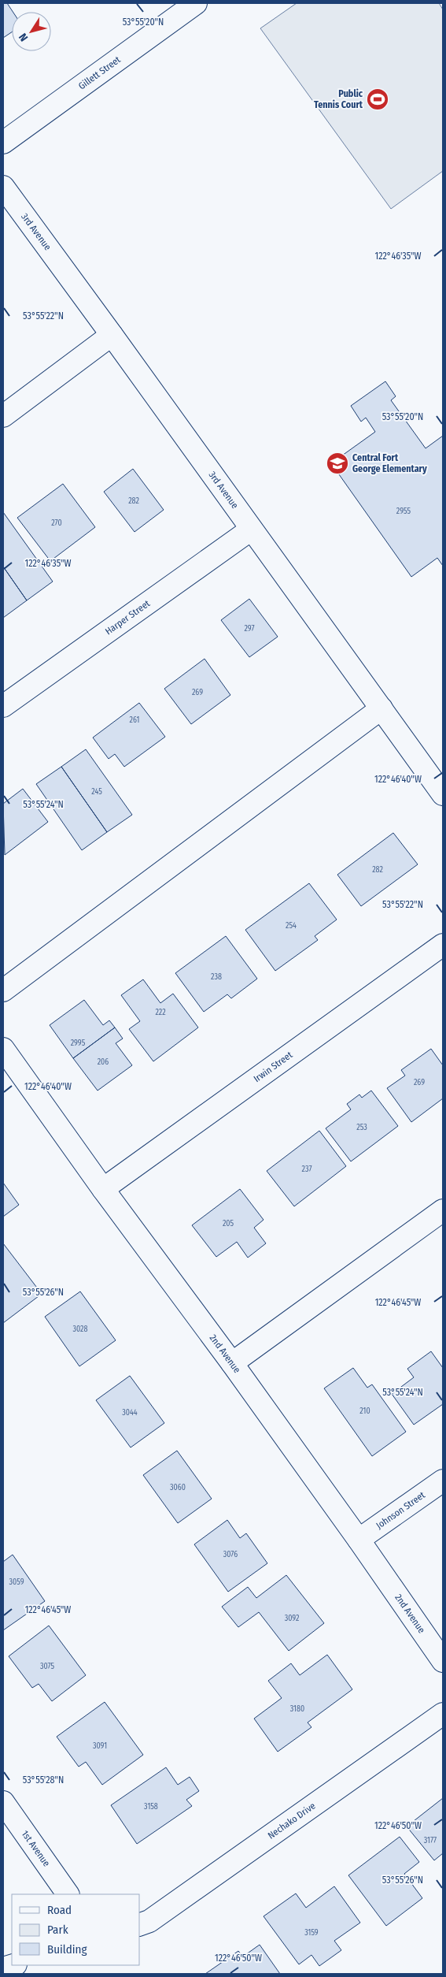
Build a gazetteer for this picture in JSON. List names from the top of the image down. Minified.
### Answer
{"streets":{"street":["Gillett Street","3rd Avenue","Harper Street","Irwin Street","2nd Avenue","Johnson Street","Nechako Drive","1st Avenue"]},"crossings":[["3rd Avenue","Harper Street"],["Irwin Street","2nd Avenue"],["2nd Avenue","Johnson Street"]],"places":{"sports":["Public Tennis Court"],"school or university":["Central Fort George Elementary"]},"house_numbers":["282","2955","270","297","269","261","245","282","254","238","222","2995","206","269","253","237","205","3028","210","3044","3060","3076","3059","3092","3075","3180","3091","3158","3177","3159"],"legend":["Road","Park","Building"],"north":"bottom left","coordinates":["53°55'20\"N","122°46'35\"W","53°55'22\"N","122°46'40\"W","53°55'24\"N","53°55'26\"N","122°46'45\"W","53°55'28\"N","122°46'50\"W"]}
